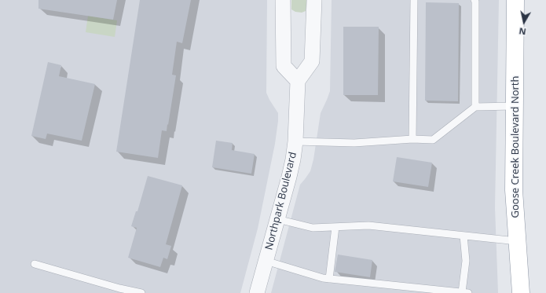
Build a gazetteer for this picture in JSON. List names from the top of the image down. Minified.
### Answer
{"streets":{"highway":["Goose Creek Boulevard North"],"street":["Northpark Boulevard"]},"north":"bottom"}
